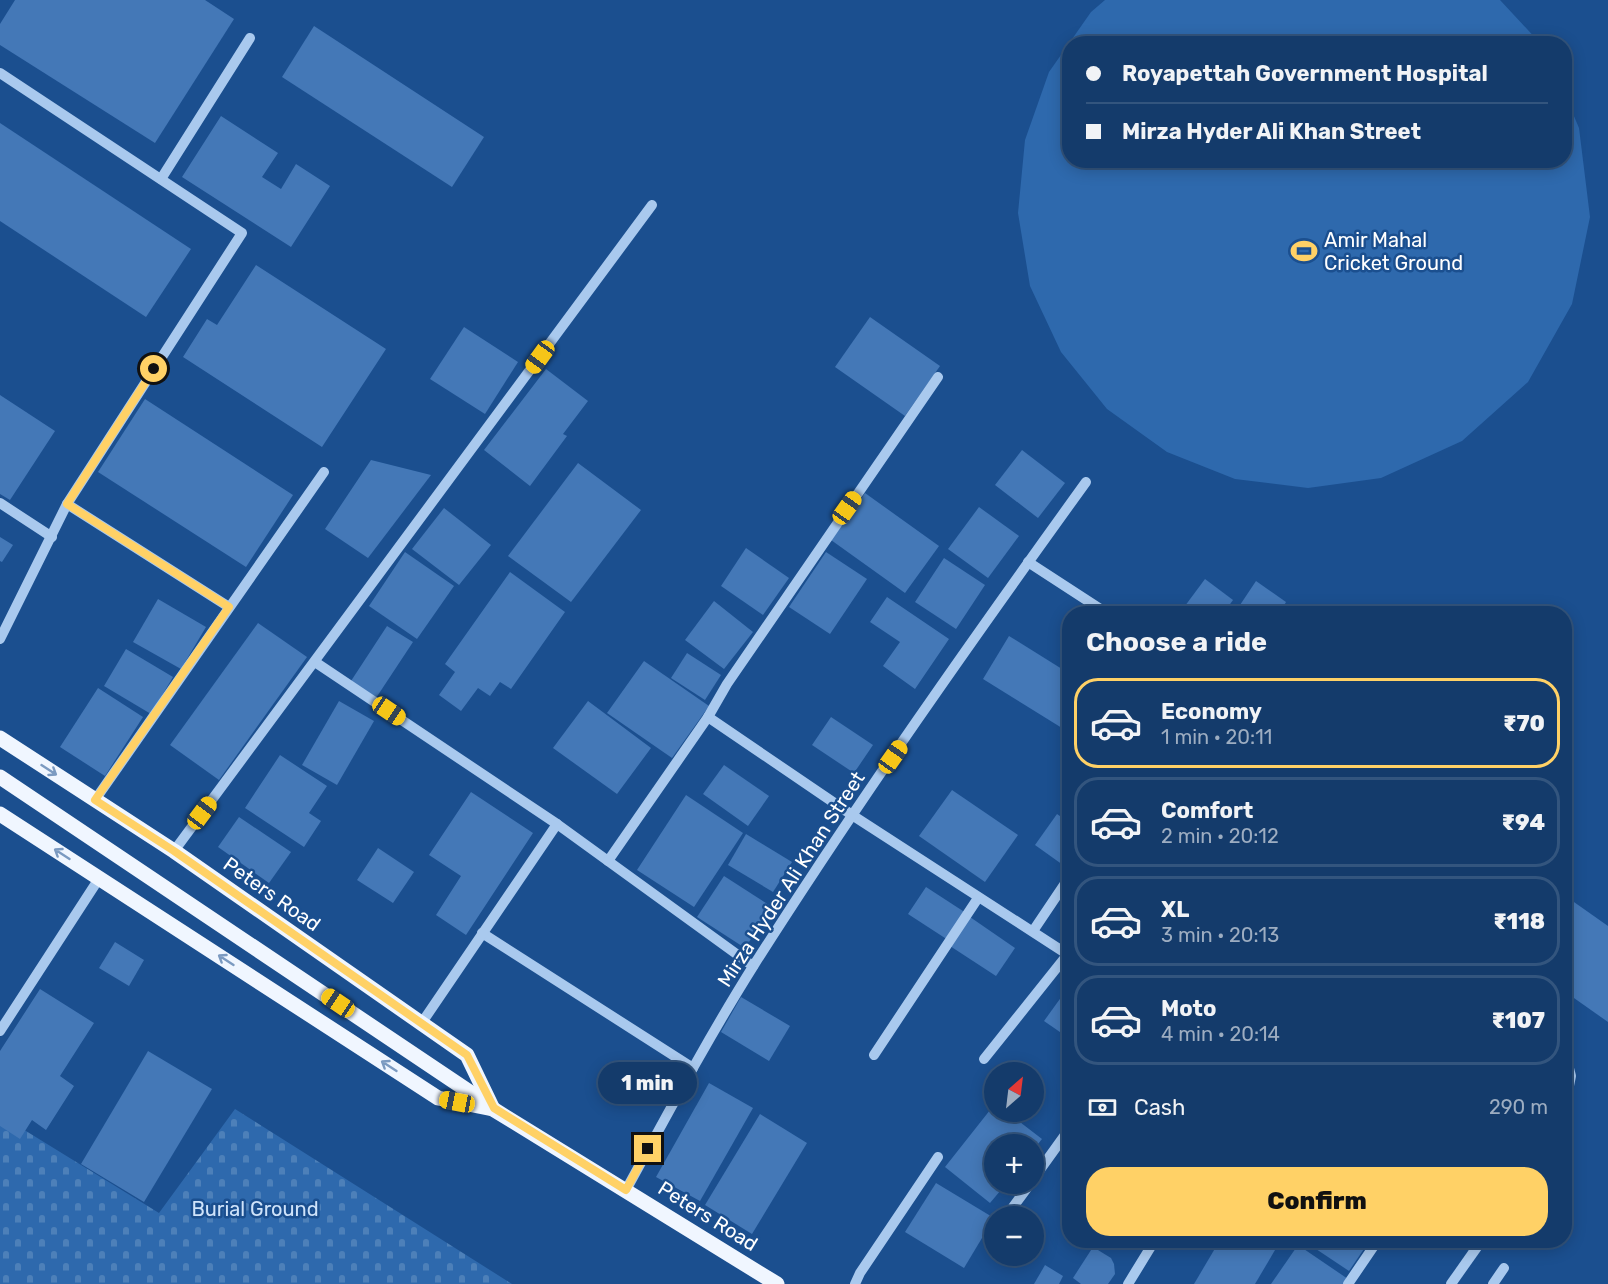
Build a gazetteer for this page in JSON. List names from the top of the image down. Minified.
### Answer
{"streets":{"main road":["Peters Road"],"street":["Mirza Hyder Ali Khan Street"]},"crossings":[["Mirza Hyder Ali Khan Street","Peters Road"]],"parks":["Burial Ground"],"places":{"sports":["Amir Mahal Cricket Ground"]},"north":"top right","page":{"banner":["Royapettah Government Hospital","Mirza Hyder Ali Khan Street"],"heading":"Choose a ride","list":[{"name":"Economy","note":"1 min · 20:11","value":"₹70"},{"name":"Comfort","note":"2 min · 20:12","value":"₹94"},{"name":"XL","note":"3 min · 20:13","value":"₹118"},{"name":"Moto","note":"4 min · 20:14","value":"₹107"}],"map_buttons":["+","−"],"bubble":"1 min","pay":["Cash","290 m"],"buttons":"Confirm"}}
